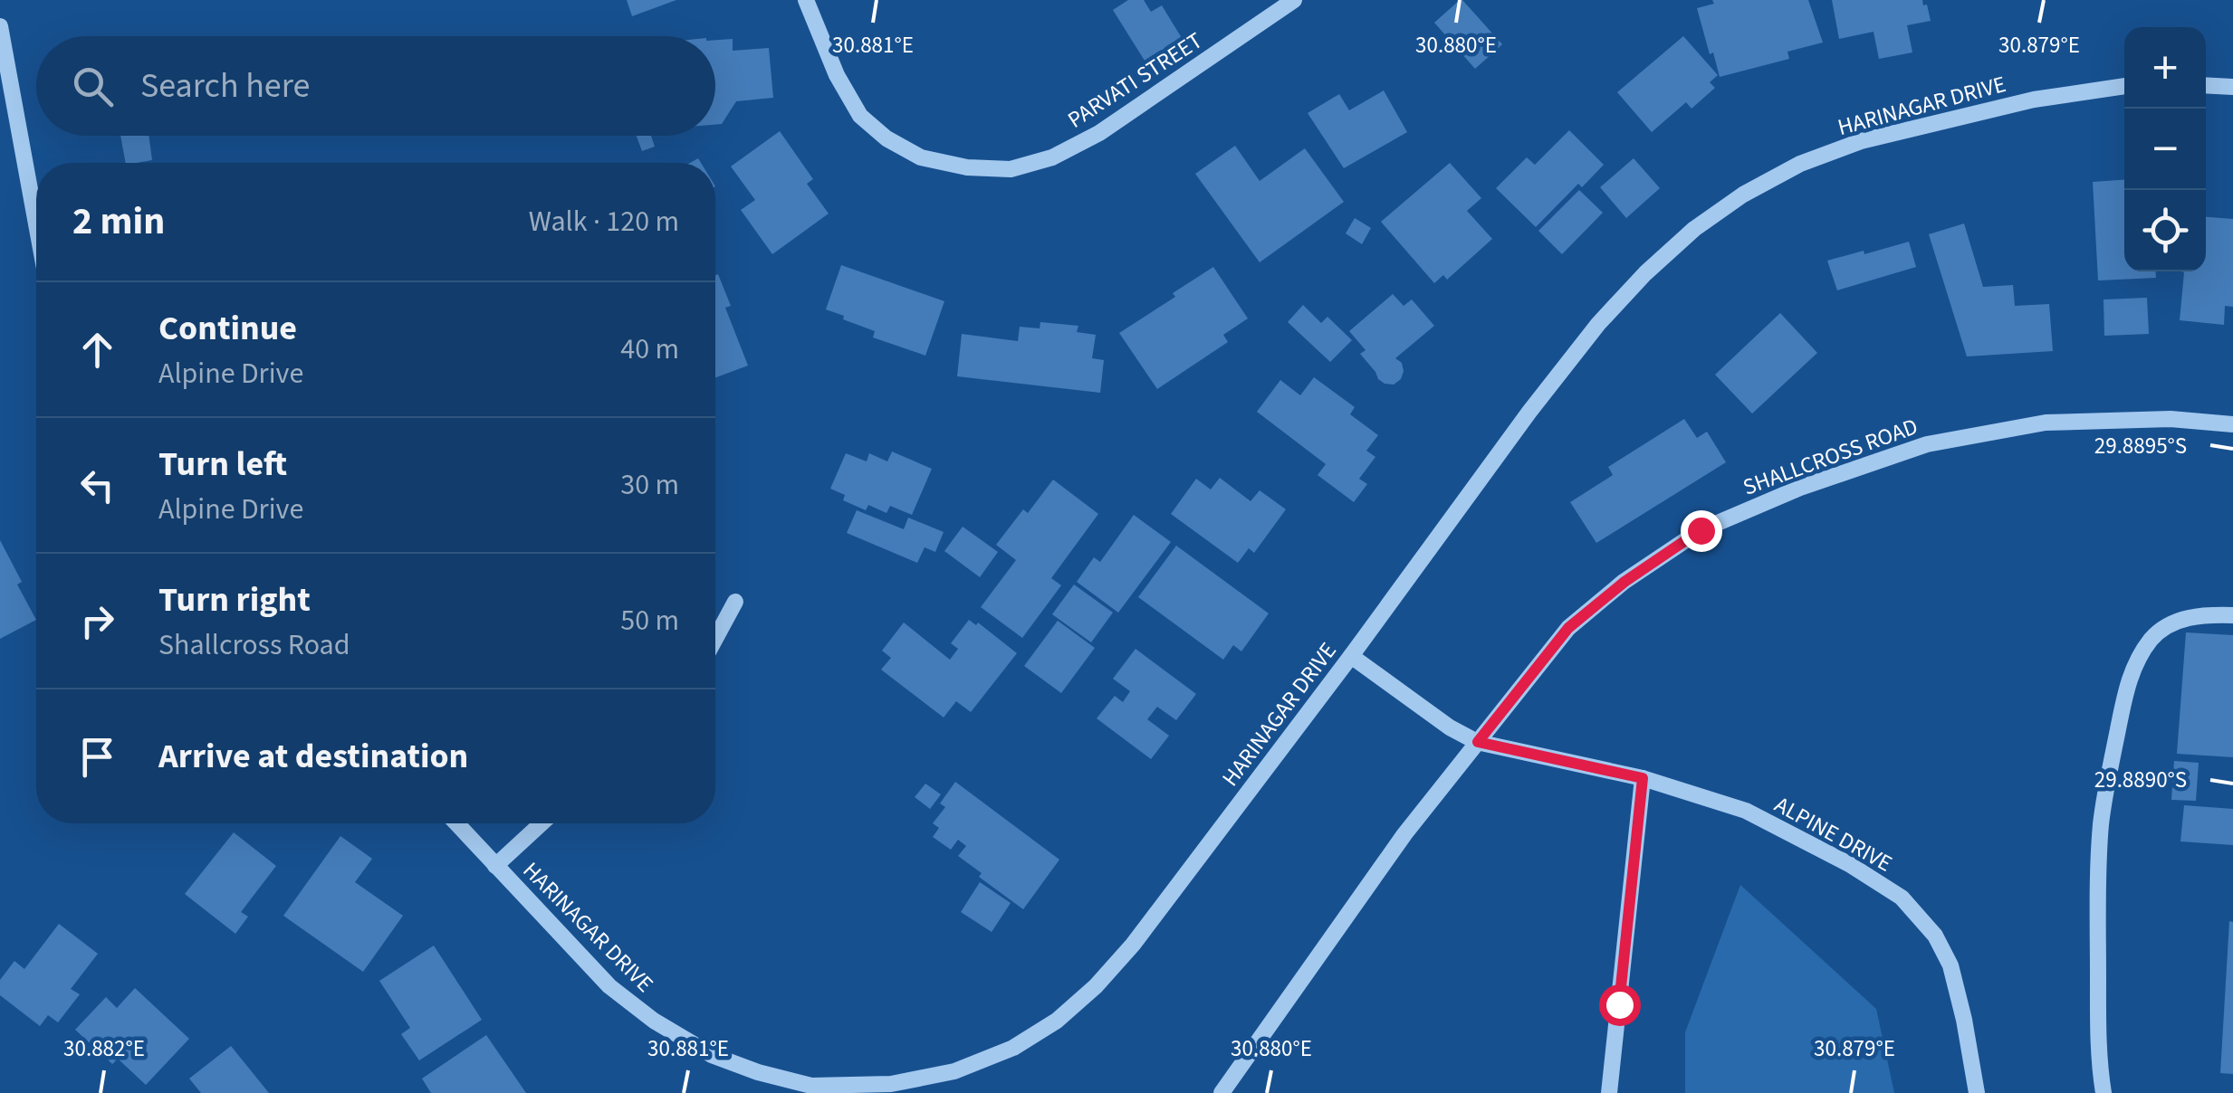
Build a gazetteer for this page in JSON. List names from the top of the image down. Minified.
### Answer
{"streets":{"street":["PARVATI STREET","HARINAGAR DRIVE","SHALLCROSS ROAD","ALPINE DRIVE"]},"crossings":[["HARINAGAR DRIVE","ALPINE DRIVE"],["SHALLCROSS ROAD","ALPINE DRIVE"]],"page":{"map_buttons":["+","−"],"search":"Search here","heading":["2 min","Walk · 120 m"],"list":[["Continue","Alpine Drive","40 m"],["Turn left","Alpine Drive","30 m"],["Turn right","Shallcross Road","50 m"],"Arrive at destination"]},"coordinates":["30.881°E","30.880°E","30.879°E","29.8895°S","29.8890°S","30.882°E"]}
